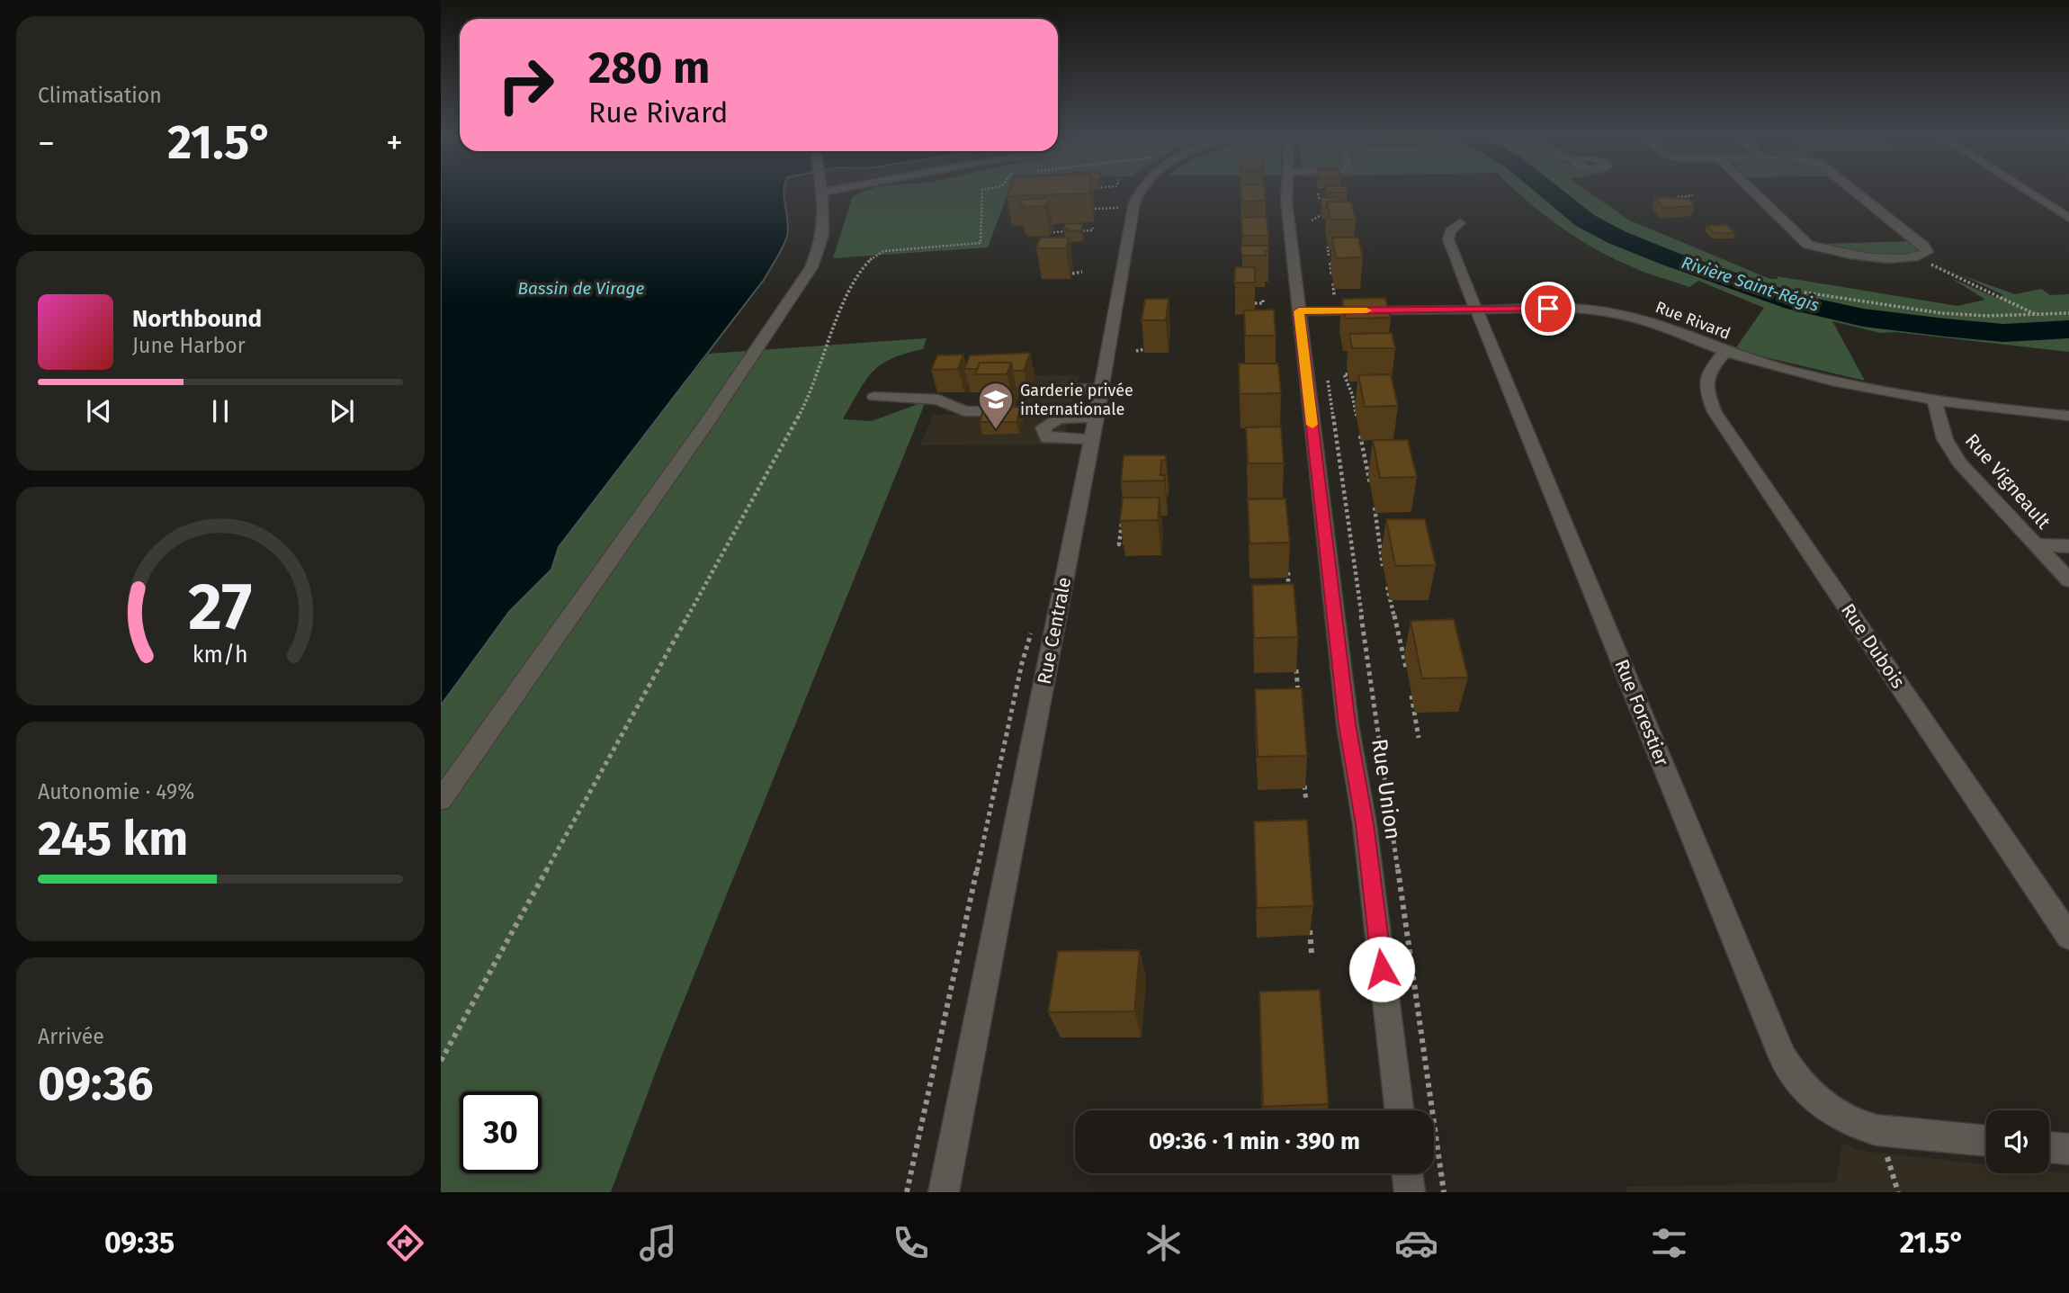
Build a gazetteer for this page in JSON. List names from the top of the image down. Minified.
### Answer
{"streets":{"street":["Rue Rivard","Rue Vigneault","Rue Centrale","Rue Dubois","Rue Forestier","Rue Union"]},"crossings":[["Rue Rivard","Rue Vigneault"],["Rue Rivard","Rue Dubois"],["Rue Rivard","Rue Forestier"],["Rue Rivard","Rue Union"]],"water":["Rivière Saint-Régis","Bassin de Virage"],"places":{"school or university":["Garderie privée internationale"]},"page":{"tile":["Climatisation",["Autonomie · 49%","245 km"],["Arrivée","09:36"]],"turn":["280 m","Rue Rivard"],"heat":["−","21.5°","+"],"song":["Northbound","June Harbor"],"limit":"30","trip":"09:36 · 1 min · 390 m","tabs":["09:35","21.5°"],"gauge":["27","km/h"]}}
